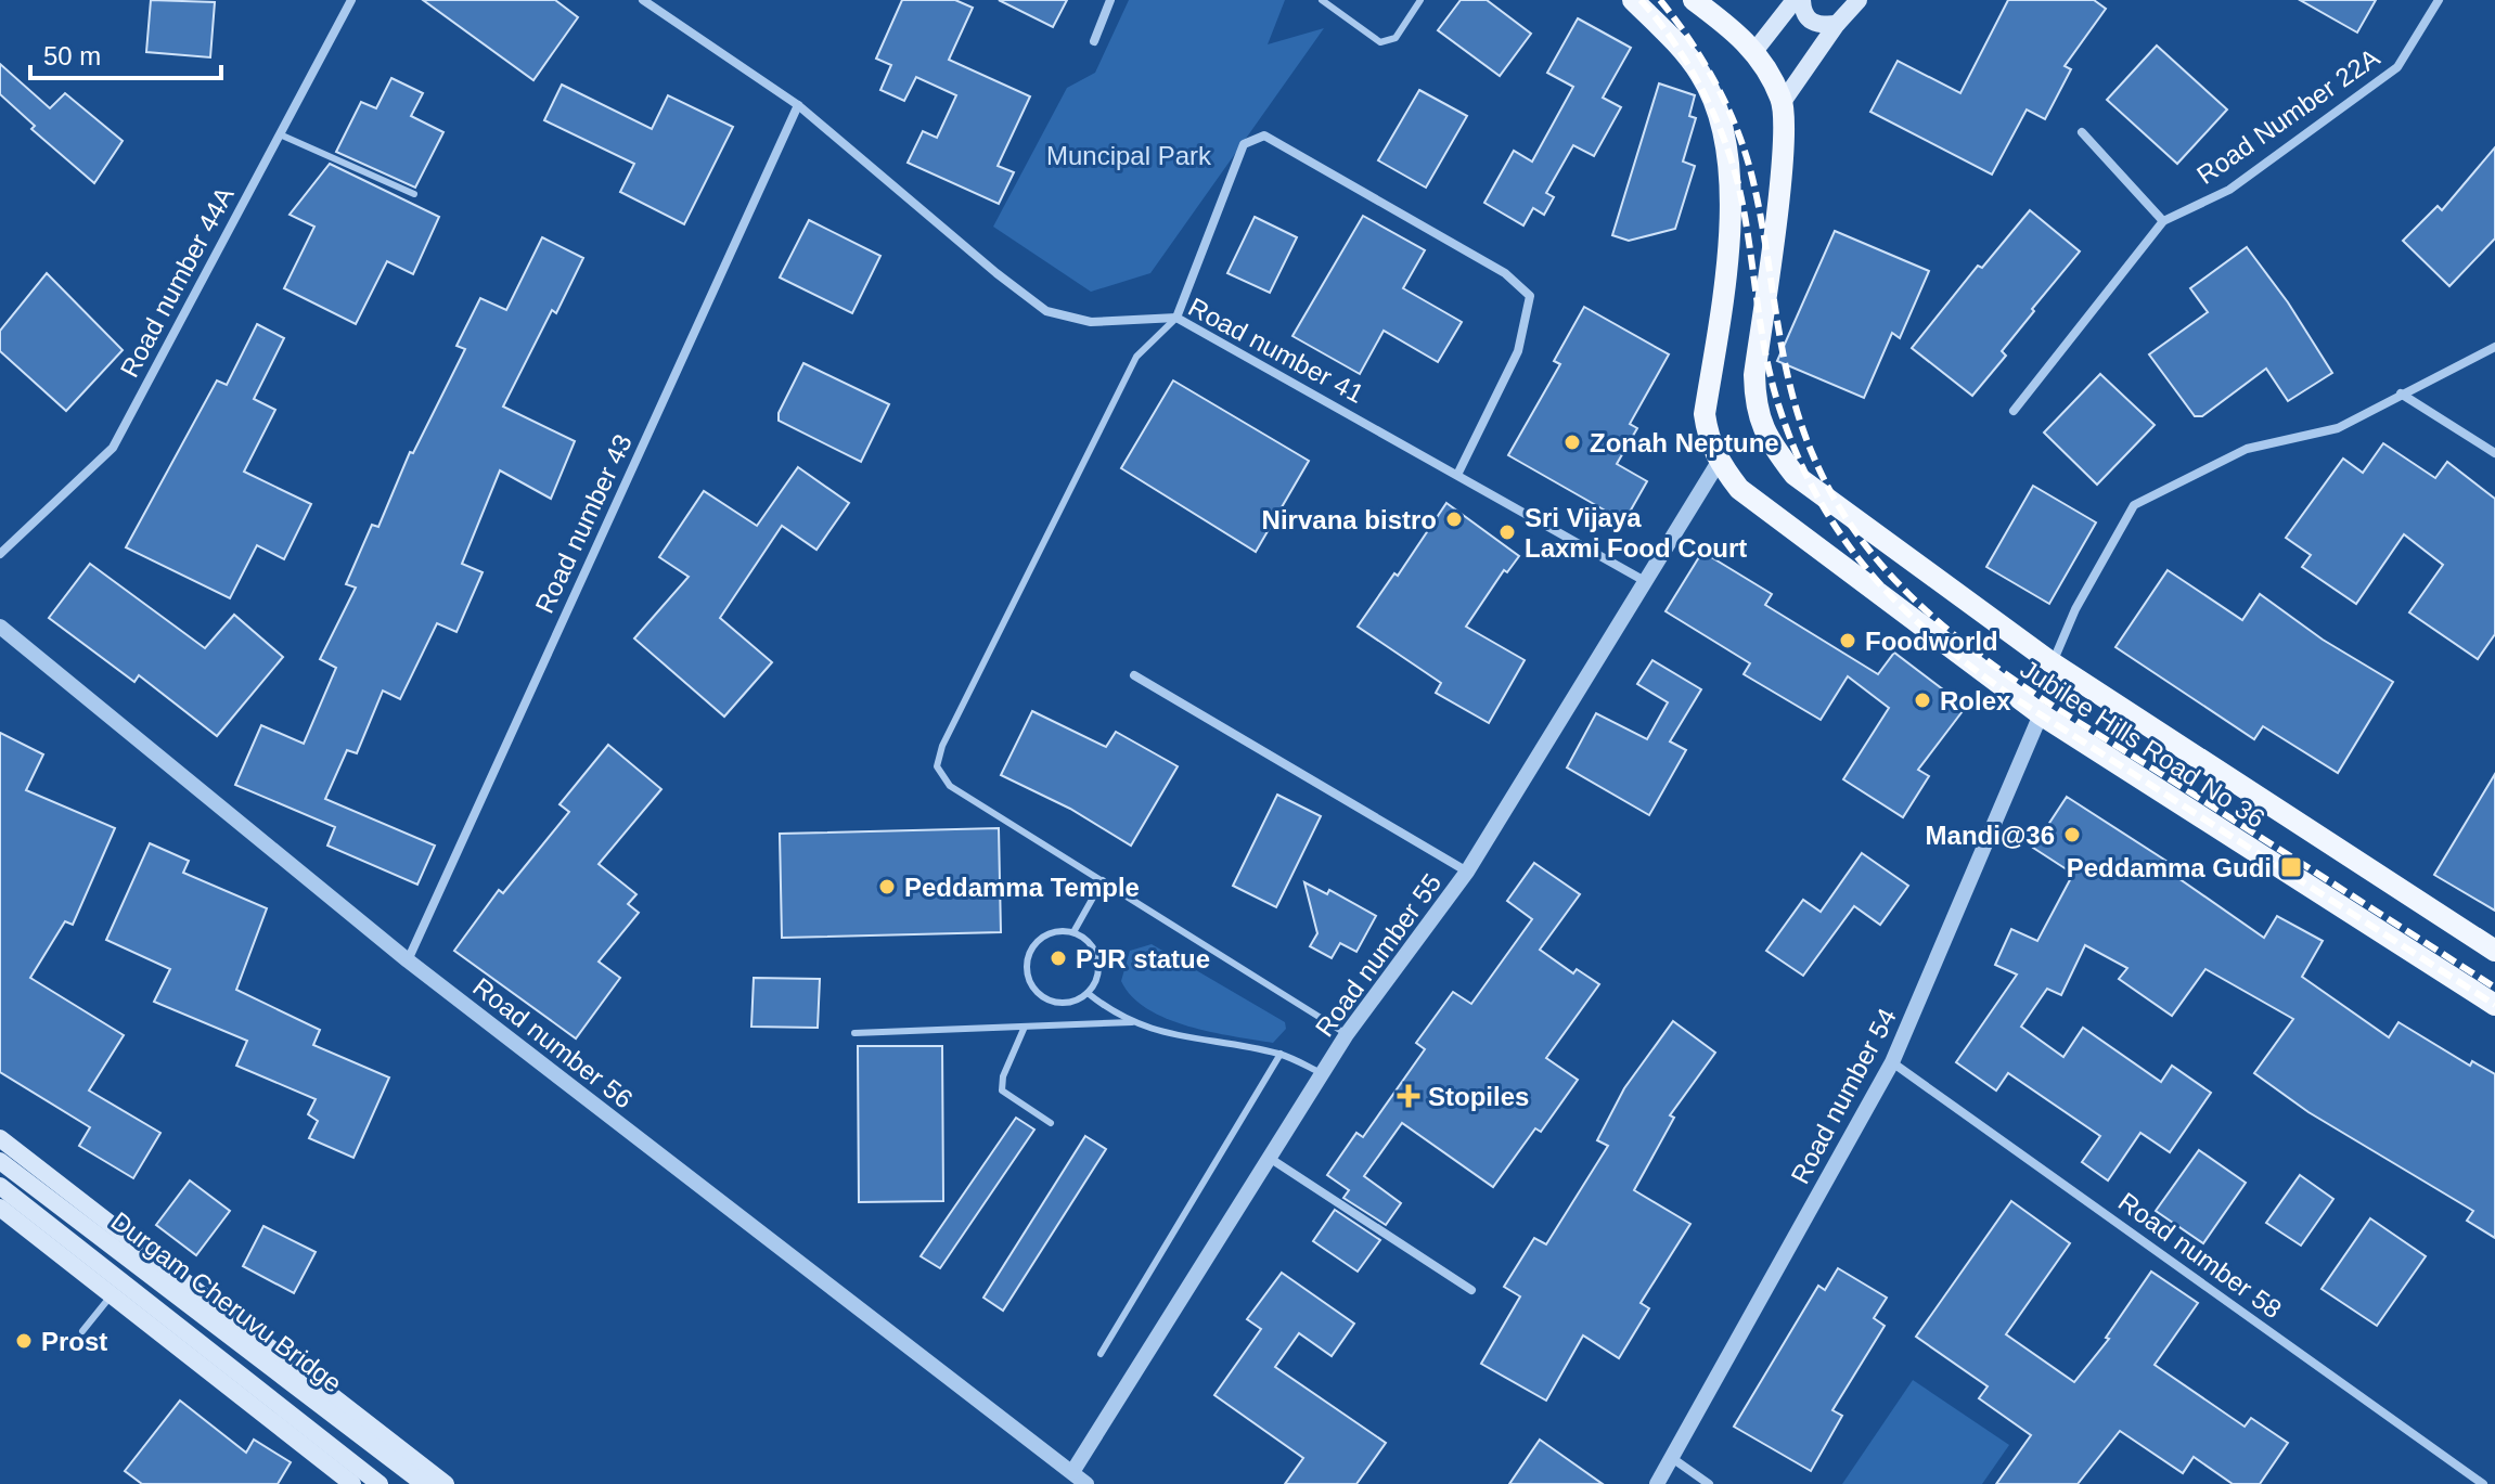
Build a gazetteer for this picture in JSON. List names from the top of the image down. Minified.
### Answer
{"streets":{"main road":["Jubilee Hills Road No 36","Durgam Cheruvu Bridge"],"street":["Road Number 22A","Road number 44A","Road number 41","Road number 43","Road number 55","Road number 56","Road number 54","Road number 58"]},"crossings":[["Road number 41","Road number 43"],["Road number 41","Road number 55"],["Road number 43","Road number 56"],["Jubilee Hills Road No 36","Road number 55"],["Jubilee Hills Road No 36","Road number 54"],["Road number 55","Road number 56"],["Road number 54","Road number 58"]],"parks":["Muncipal Park"],"places":{"other":["Zonah Neptune","Nirvana bistro","Sri Vijaya Laxmi Food Court","Foodworld","Rolex","Mandi@36","Peddamma Temple","PJR statue","Prost"],"transit":["Peddamma Gudi"],"health":["Stopiles"]},"scale_bar":"50 m"}
